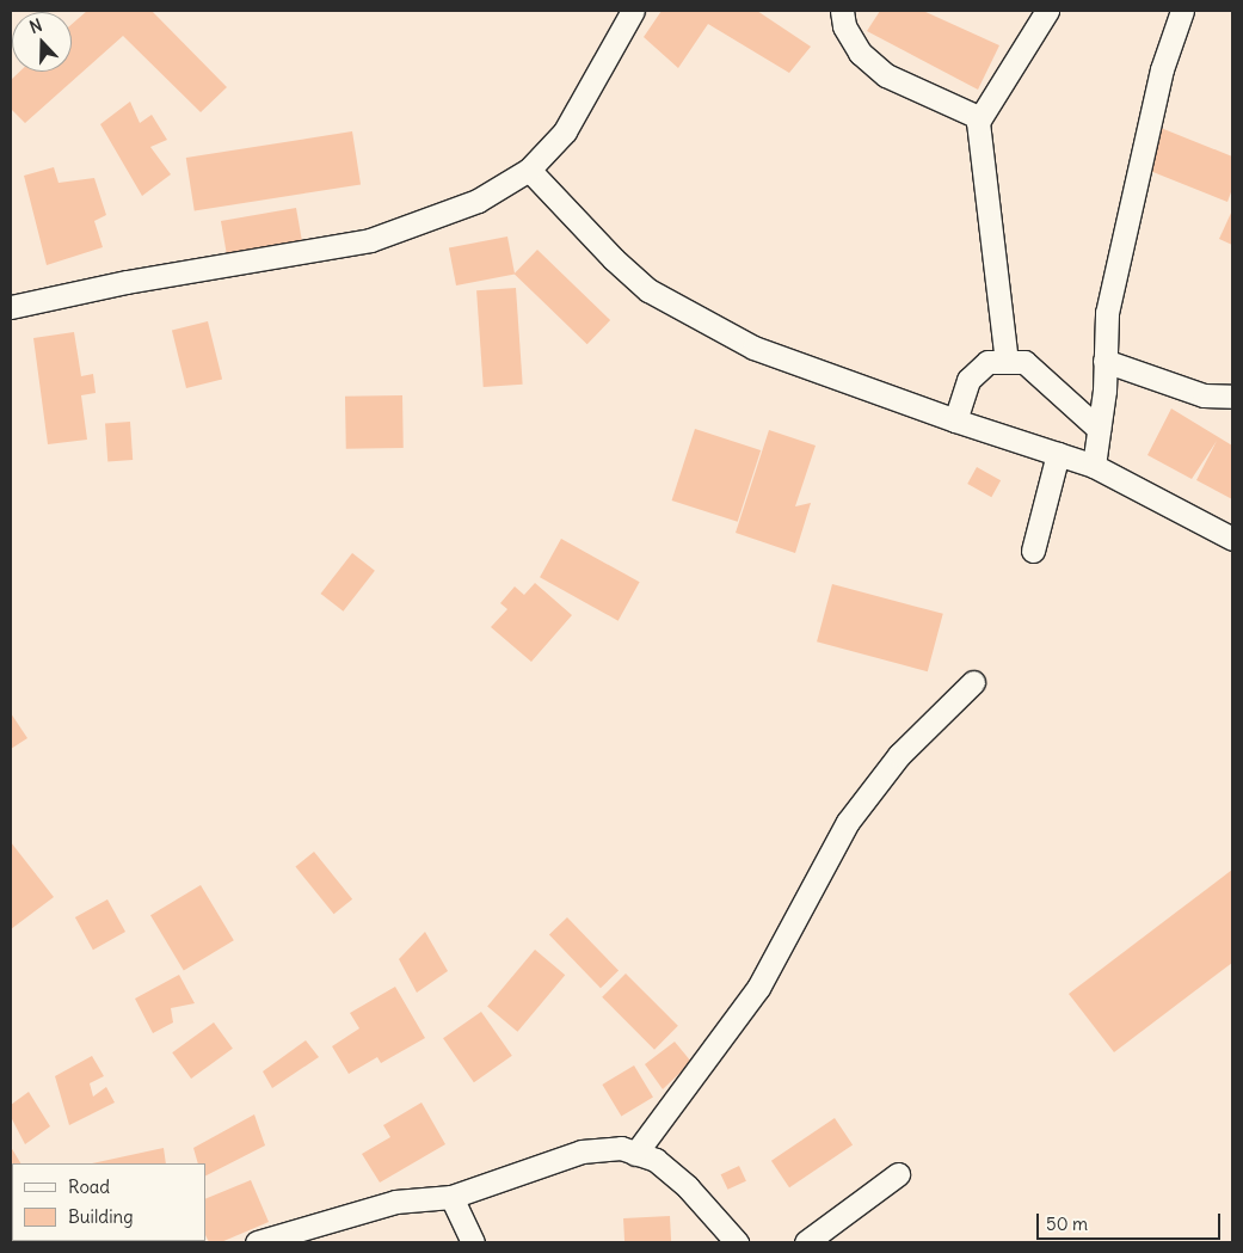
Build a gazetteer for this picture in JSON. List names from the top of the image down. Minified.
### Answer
{"legend":["Road","Building"],"scale_bar":"50 m","north":"top"}
